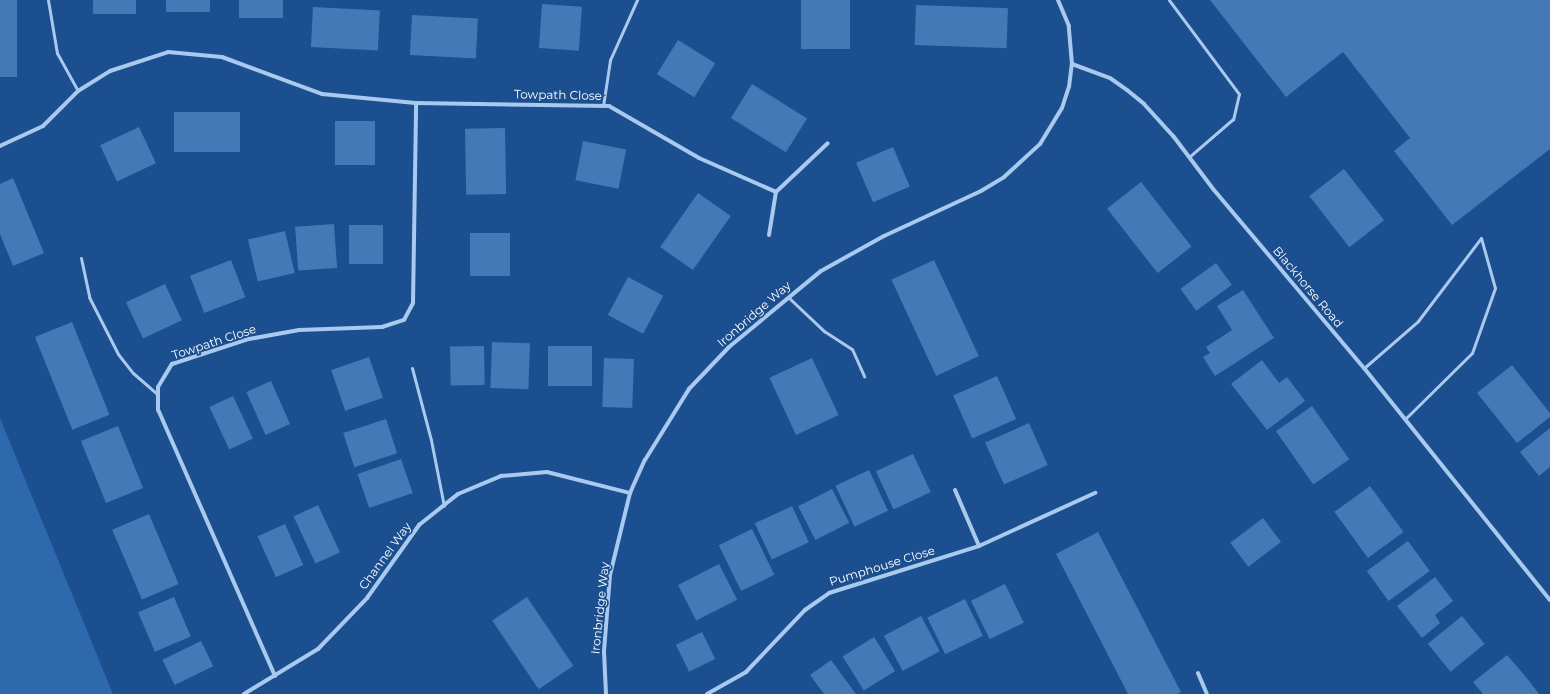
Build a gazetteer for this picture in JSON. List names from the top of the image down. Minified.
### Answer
{"streets":{"street":["Towpath Close","Blackhorse Road","Ironbridge Way","Channel Way","Pumphouse Close"]},"crossings":[["Towpath Close","Channel Way"],["Blackhorse Road","Ironbridge Way"],["Ironbridge Way","Channel Way"]]}
